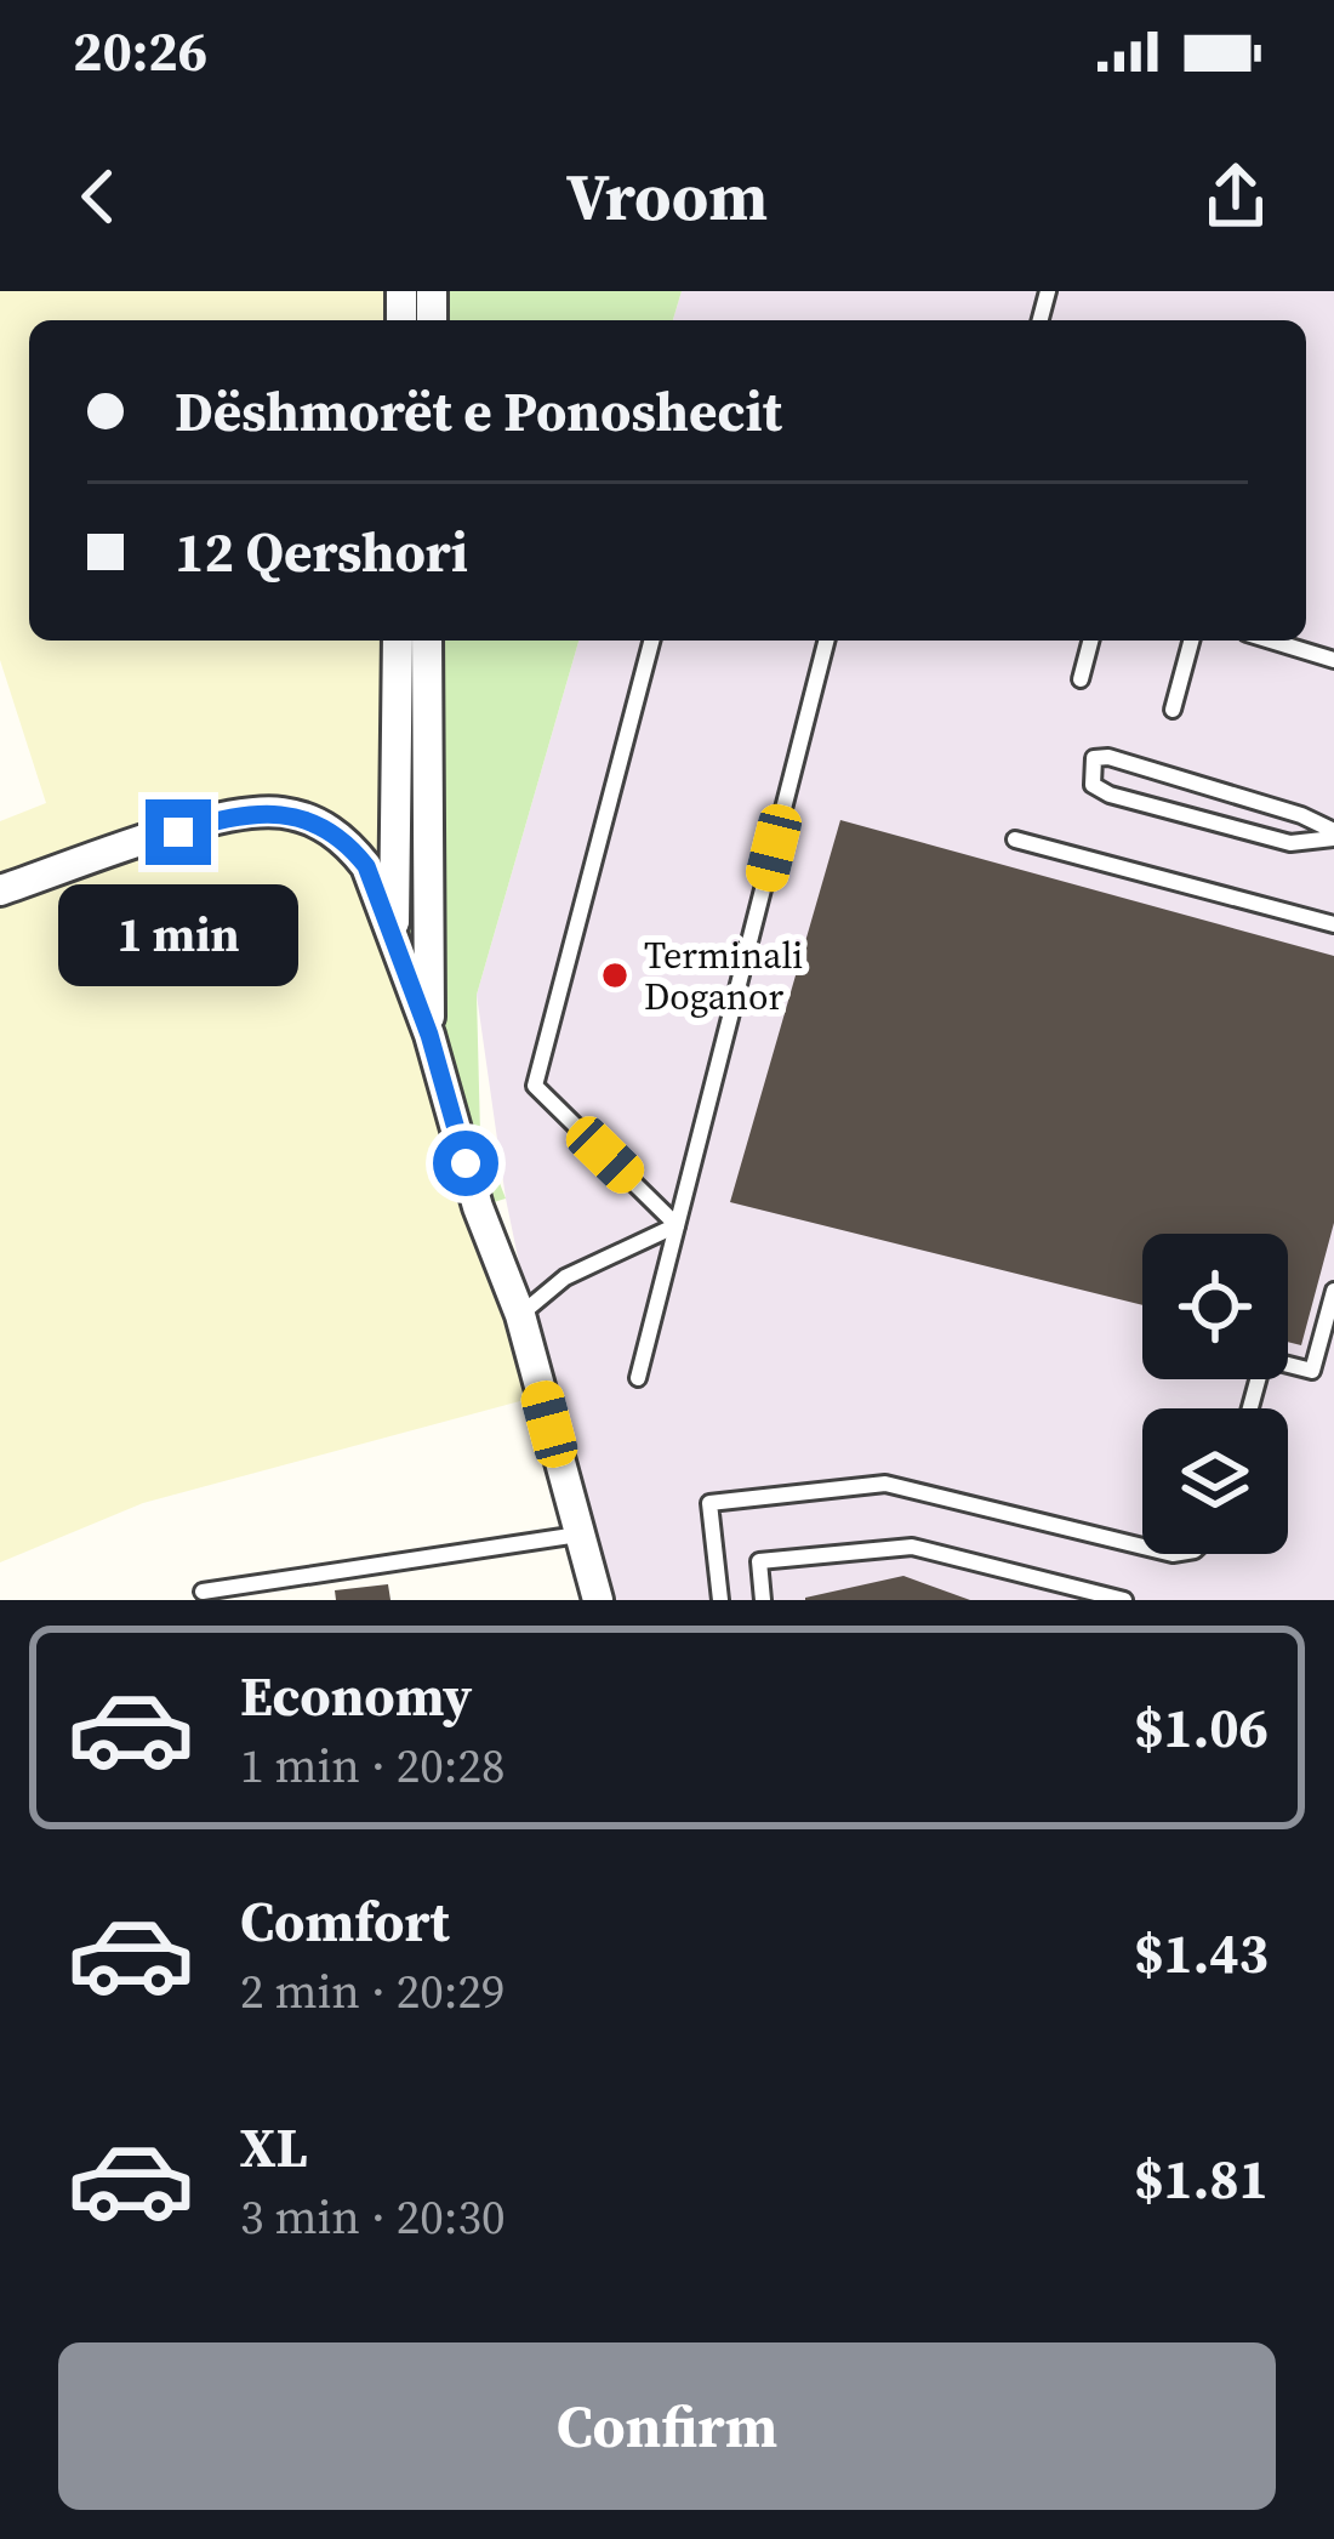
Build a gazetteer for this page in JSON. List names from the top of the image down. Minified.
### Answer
{"places":["Terminali Doganor"],"page":{"status":"20:26","header":"Vroom","banner":["Dëshmorët e Ponoshecit","12 Qershori"],"bubble":"1 min","list":[{"name":"Economy","note":"1 min · 20:28","value":"$1.06"},{"name":"Comfort","note":"2 min · 20:29","value":"$1.43"},{"name":"XL","note":"3 min · 20:30","value":"$1.81"}],"buttons":"Confirm"}}
